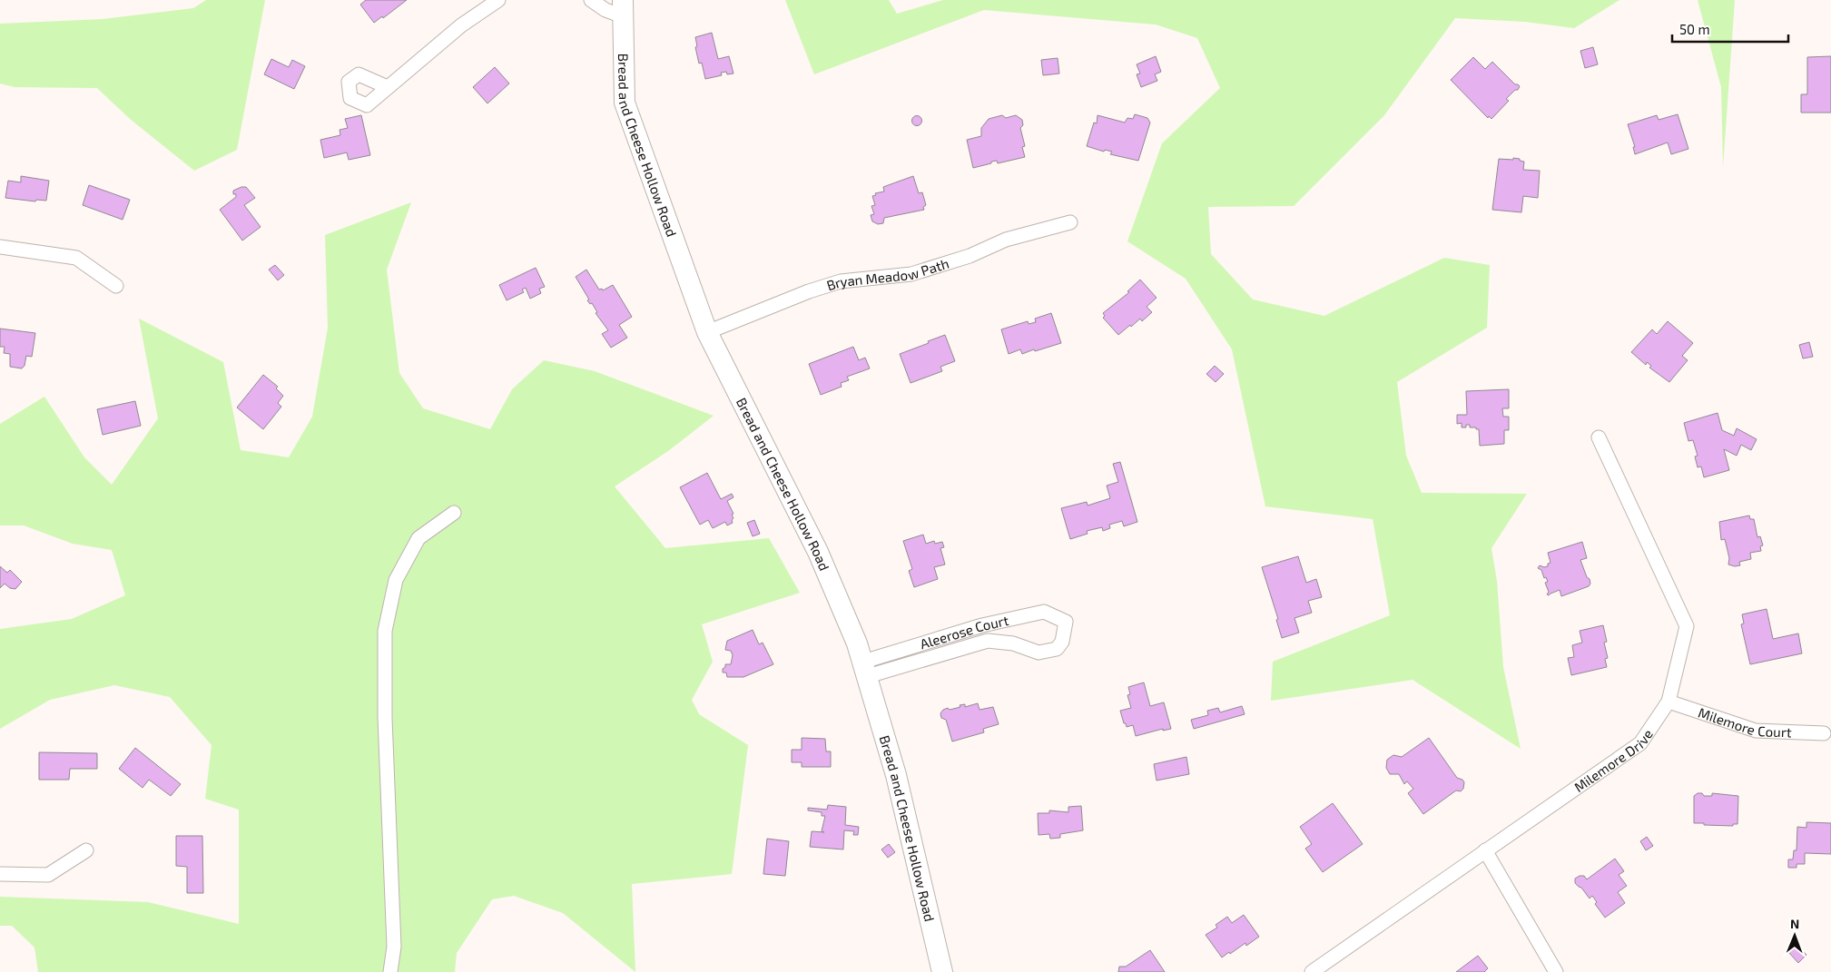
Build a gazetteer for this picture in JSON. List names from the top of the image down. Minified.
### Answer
{"streets":{"main road":["Bread and Cheese Hollow Road"],"street":["Bryan Meadow Path","Aleerose Court","Milemore Court","Milemore Drive"]},"crossings":[["Bread and Cheese Hollow Road","Bryan Meadow Path"],["Bread and Cheese Hollow Road","Aleerose Court"],["Milemore Court","Milemore Drive"]],"scale_bar":"50 m","north":"top"}
